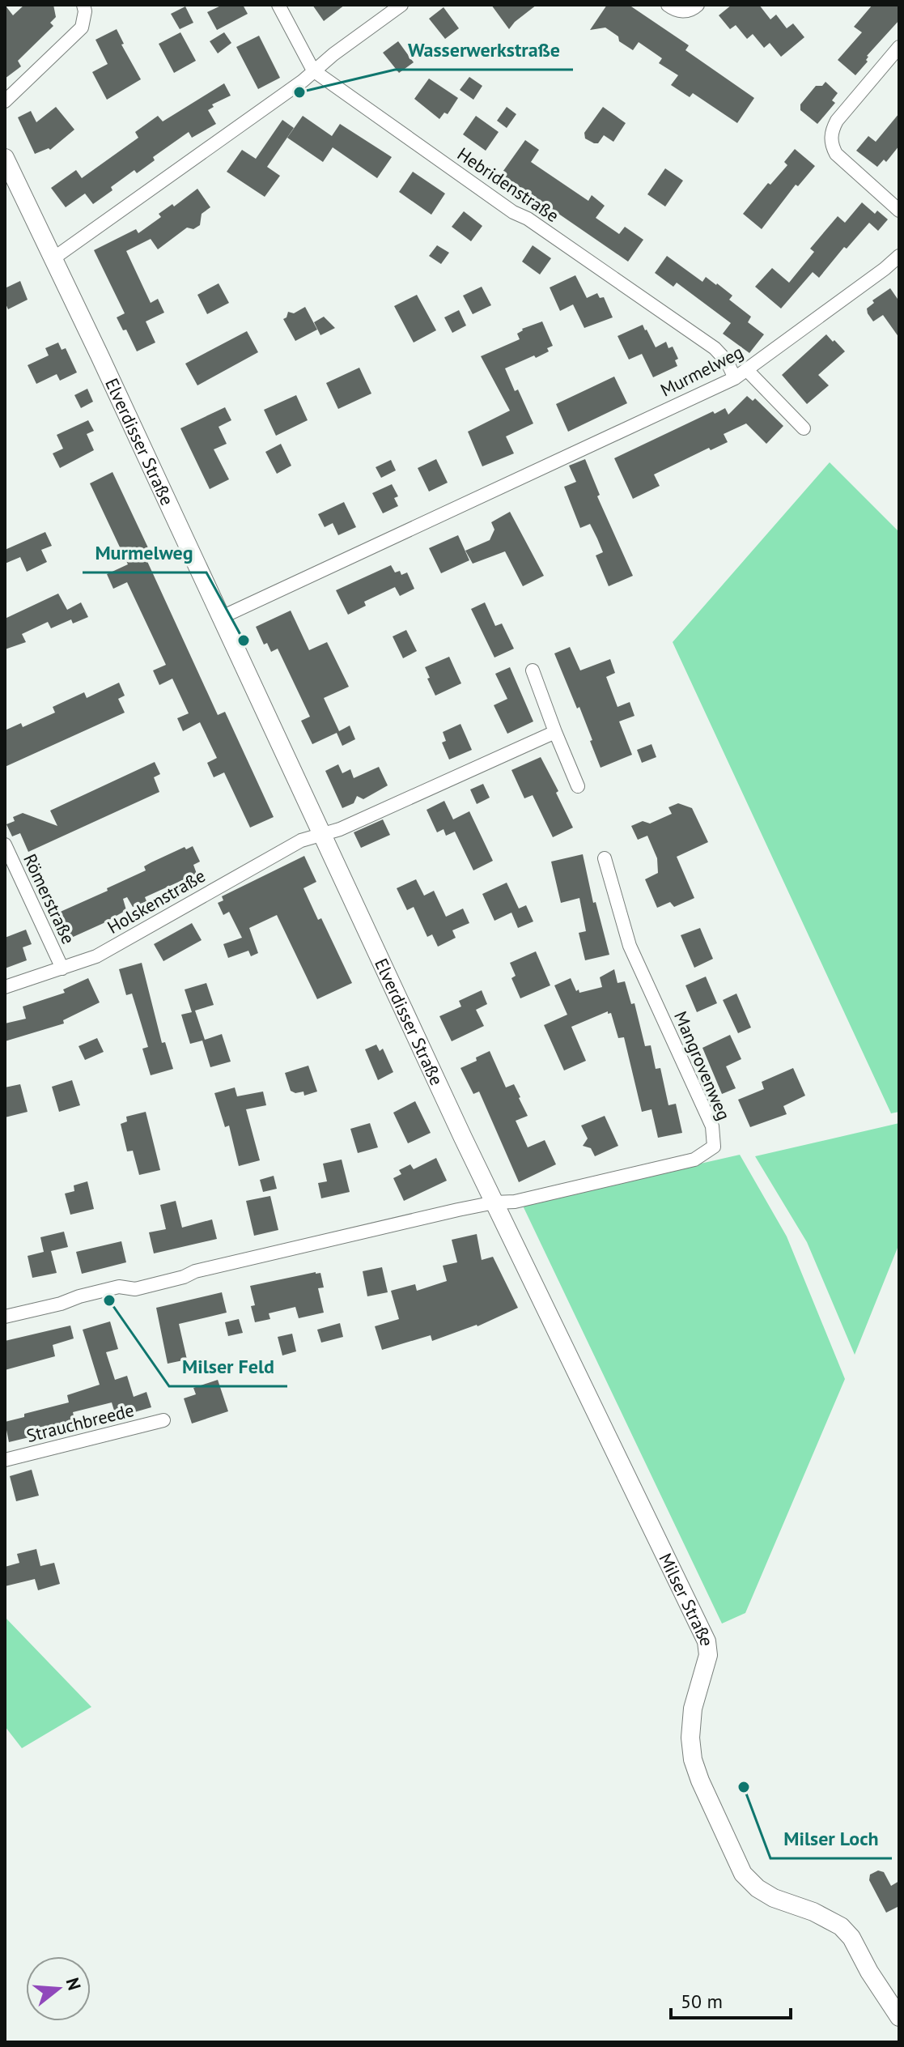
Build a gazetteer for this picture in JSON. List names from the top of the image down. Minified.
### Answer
{"streets":{"street":["Hebridenstraße","Murmelweg","Elverdisser Straße","Römerstraße","Holskenstraße","Mangrovenweg","Strauchbreede","Milser Straße"]},"crossings":[["Hebridenstraße","Murmelweg"],["Murmelweg","Elverdisser Straße"],["Elverdisser Straße","Holskenstraße"],["Elverdisser Straße","Mangrovenweg"],["Elverdisser Straße","Milser Straße"],["Römerstraße","Holskenstraße"],["Mangrovenweg","Milser Straße"]],"places":["Wasserwerkstraße","Murmelweg","Milser Feld","Milser Loch"],"scale_bar":"50 m","north":"right"}
